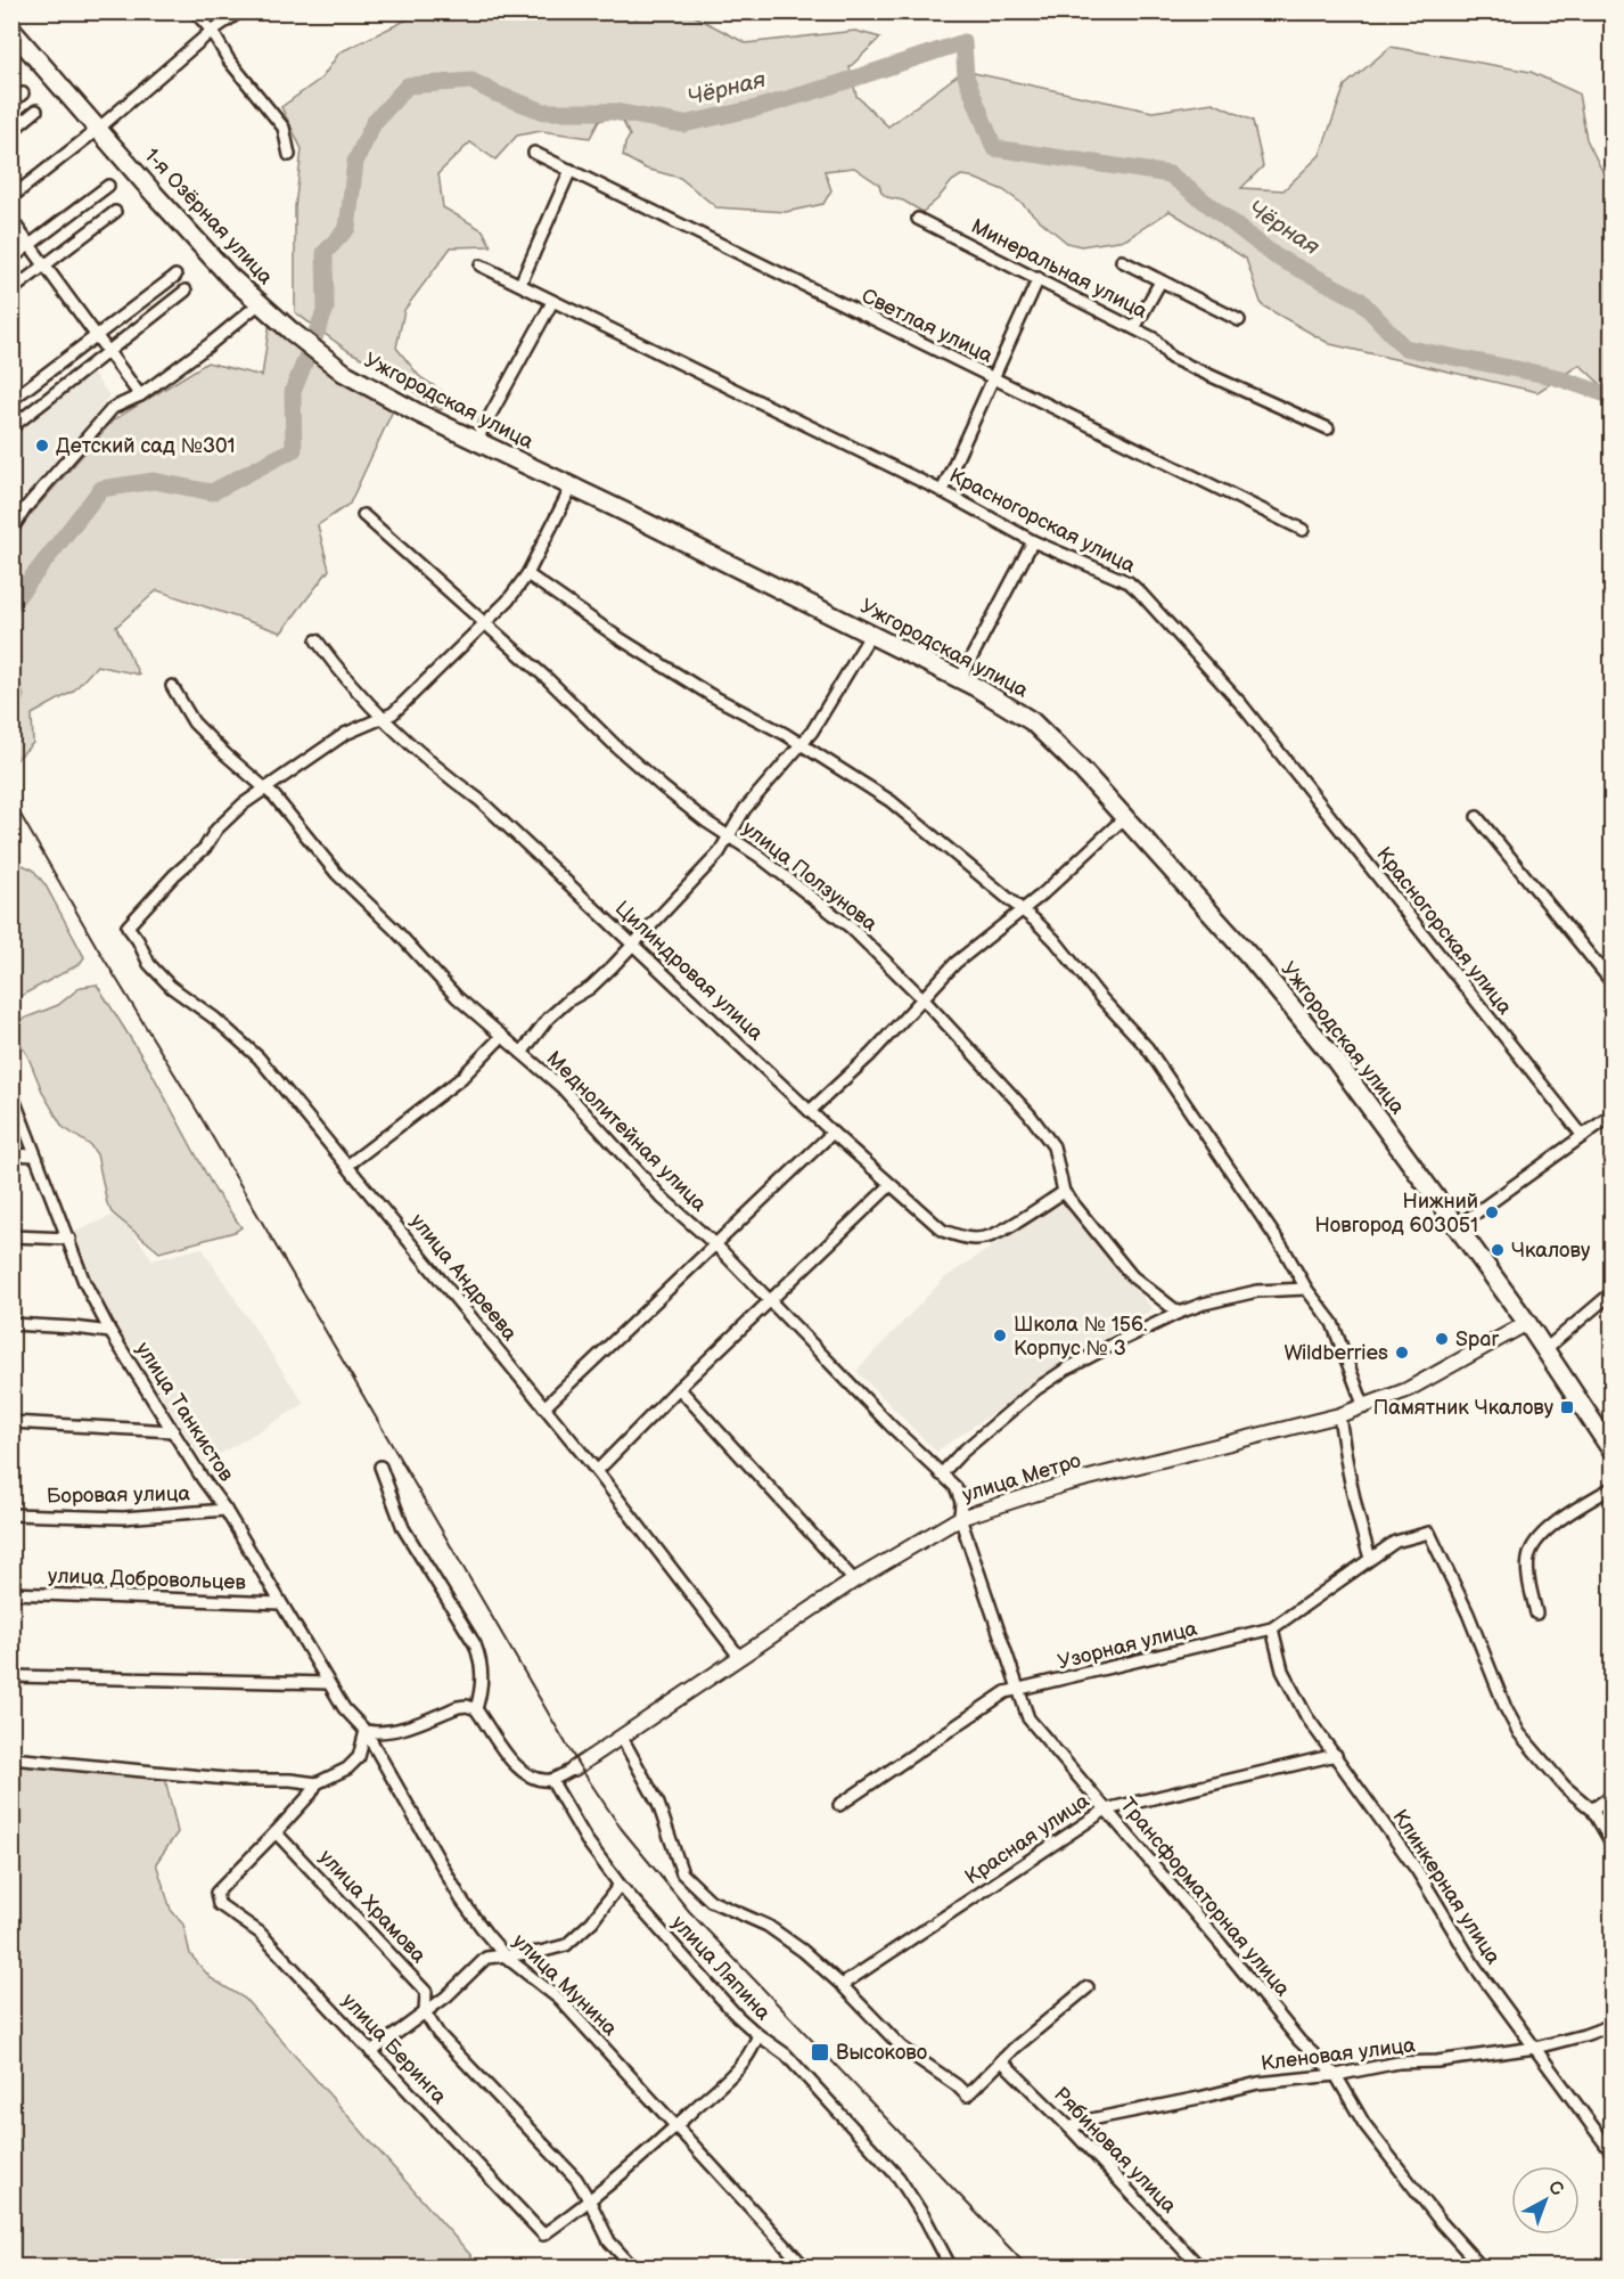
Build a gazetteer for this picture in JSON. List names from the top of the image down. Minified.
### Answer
{"streets":{"main road":["1-я Озёрная улица","Ужгородская улица"],"street":["Минеральная улица","Светлая улица","Красногорская улица","улица Ползунова","Цилиндровая улица","Меднолитейная улица","улица Андреева","улица Танкистов","улица Метро","Боровая улица","улица Добровольцев","Узорная улица","Красная улица","Клинкерная улица","Трансформаторная улица","улица Храмова","улица Ляпина","улица Мунина","улица Беринга","Кленовая улица","Рябиновая улица"]},"crossings":[["1-я Озёрная улица","Ужгородская улица"],["Ужгородская улица","улица Метро"],["улица Ползунова","Цилиндровая улица"],["улица Ползунова","улица Метро"],["Меднолитейная улица","улица Андреева"],["Меднолитейная улица","улица Метро"],["Меднолитейная улица","Трансформаторная улица"],["улица Андреева","улица Метро"],["улица Танкистов","Боровая улица"],["улица Танкистов","улица Добровольцев"],["улица Танкистов","улица Мунина"],["улица Метро","Трансформаторная улица"],["Узорная улица","Клинкерная улица"],["Узорная улица","Трансформаторная улица"],["Красная улица","Клинкерная улица"],["Красная улица","Трансформаторная улица"],["Клинкерная улица","Кленовая улица"],["Трансформаторная улица","Кленовая улица"],["улица Храмова","улица Беринга"],["Кленовая улица","Рябиновая улица"]],"water":["Чёрная"],"places":{"other":["Детский сад №301","Нижний Новгород 603051","Чкалову","Школа № 156. Корпус № 3","Spar","Wildberries"],"transit":["Памятник Чкалову","Высоково"]},"north":"top right"}
